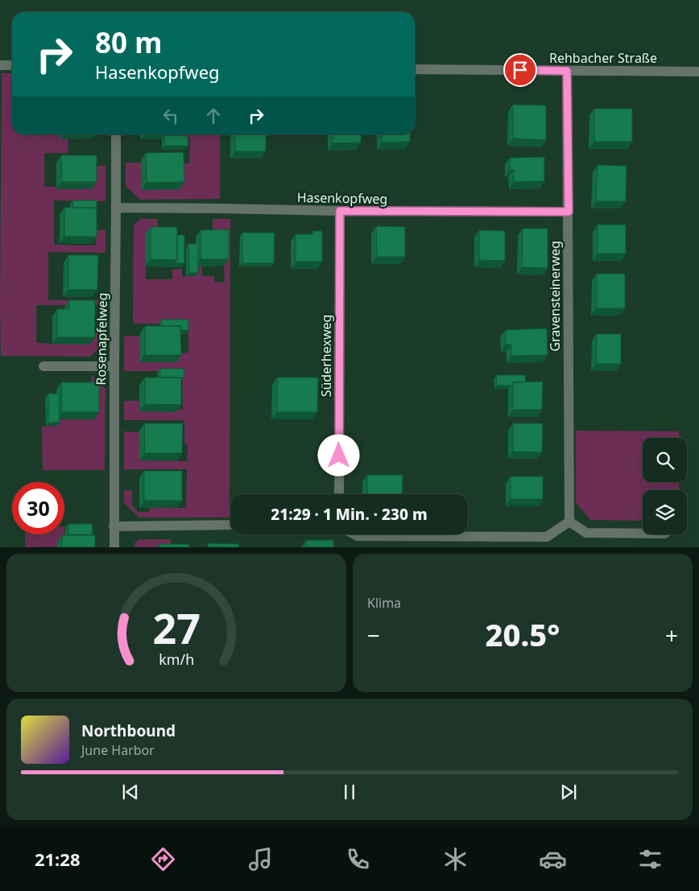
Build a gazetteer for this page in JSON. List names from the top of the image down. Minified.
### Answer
{"streets":{"street":["Rehbacher Straße","Hasenkopfweg","Gravensteinerweg","Rosenapfelweg","Süderhexweg"]},"crossings":[["Rehbacher Straße","Gravensteinerweg"],["Hasenkopfweg","Gravensteinerweg"],["Hasenkopfweg","Rosenapfelweg"],["Hasenkopfweg","Süderhexweg"]],"page":{"turn":["80 m","Hasenkopfweg"],"limit":"30","trip":"21:29 · 1 Min. · 230 m","tile":"Klima","heat":["−","20.5°","+"],"song":["Northbound","June Harbor"],"tabs":"21:28","gauge":["27","km/h"]}}
